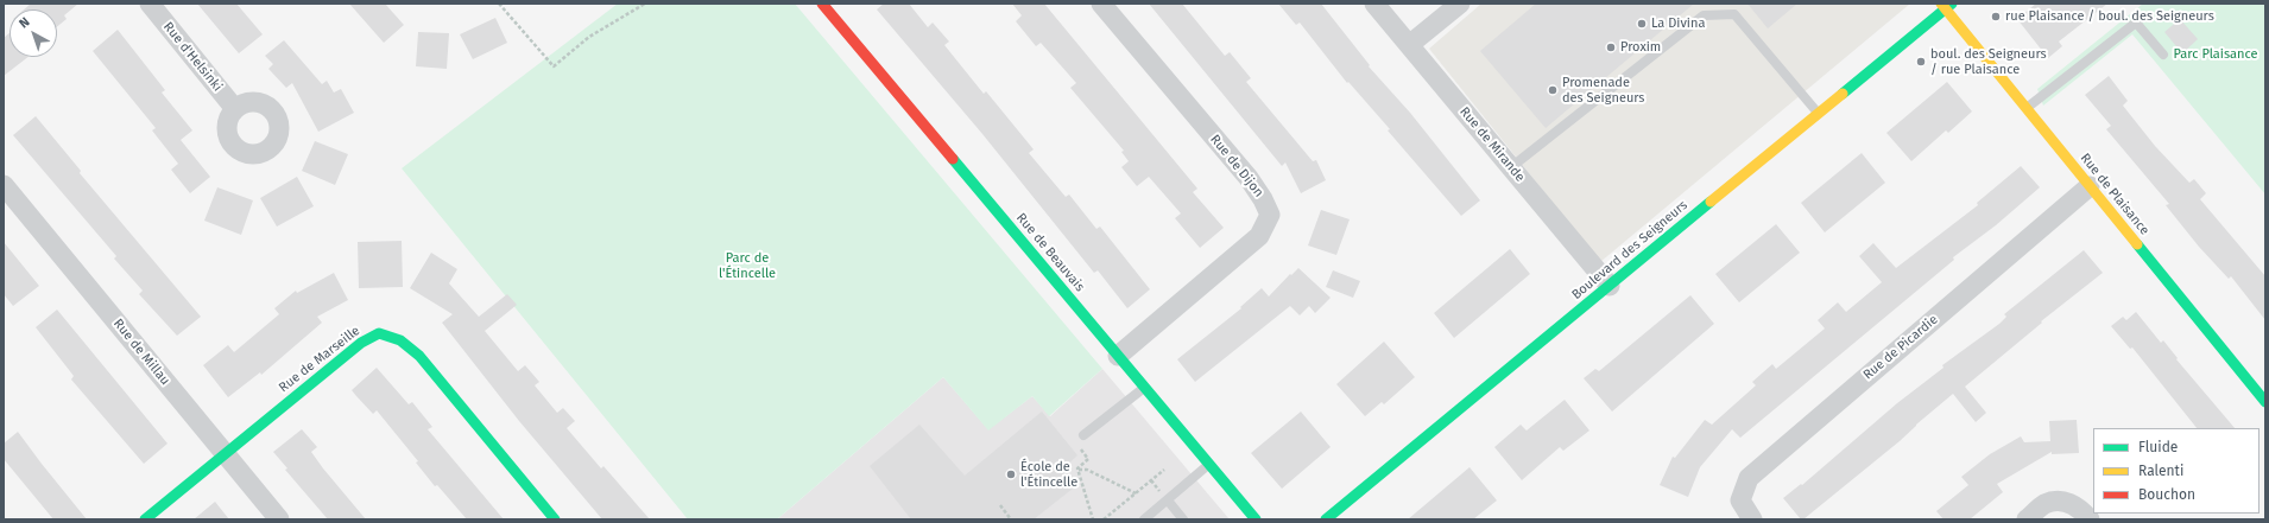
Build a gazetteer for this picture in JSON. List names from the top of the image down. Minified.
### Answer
{"streets":{"street":["Rue d'Helsinki","Rue de Mirande","Rue de Dijon","Rue de Plaisance","Boulevard des Seigneurs","Rue de Beauvais","Rue de Picardie","Rue de Millau","Rue de Marseille"]},"crossings":[["Rue de Mirande","Boulevard des Seigneurs"],["Rue de Dijon","Rue de Beauvais"],["Rue de Plaisance","Boulevard des Seigneurs"],["Rue de Plaisance","Rue de Picardie"],["Rue de Millau","Rue de Marseille"]],"parks":["Parc Plaisance","Parc de l'Étincelle"],"places":["rue Plaisance / boul. des Seigneurs","La Divina","Proxim","boul. des Seigneurs / rue Plaisance","Promenade des Seigneurs","École de l'Étincelle"],"legend":["Fluide","Ralenti","Bouchon"],"north":"top left"}
